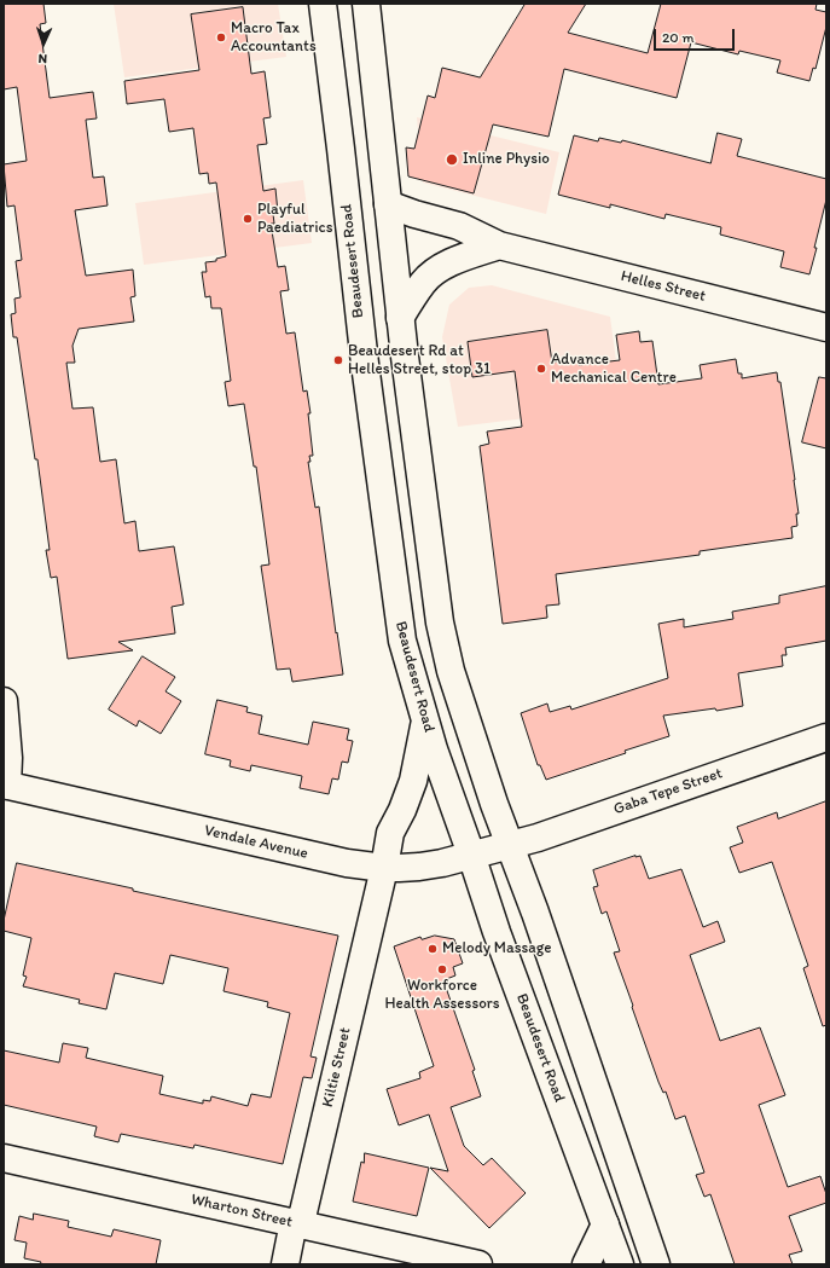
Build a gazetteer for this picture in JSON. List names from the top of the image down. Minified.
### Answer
{"streets":{"main road":["Beaudesert Road","Helles Street","Gaba Tepe Street","Vendale Avenue","Kiltie Street","Wharton Street"]},"crossings":[["Beaudesert Road","Vendale Avenue"],["Beaudesert Road","Kiltie Street"],["Gaba Tepe Street","Vendale Avenue"],["Vendale Avenue","Kiltie Street"],["Kiltie Street","Wharton Street"]],"places":["Macro Tax Accountants","Inline Physio","Playful Paediatrics","Beaudesert Rd at Helles Street, stop 31","Advance Mechanical Centre","Melody Massage","Workforce Health Assessors"],"scale_bar":"20 m","north":"bottom"}
